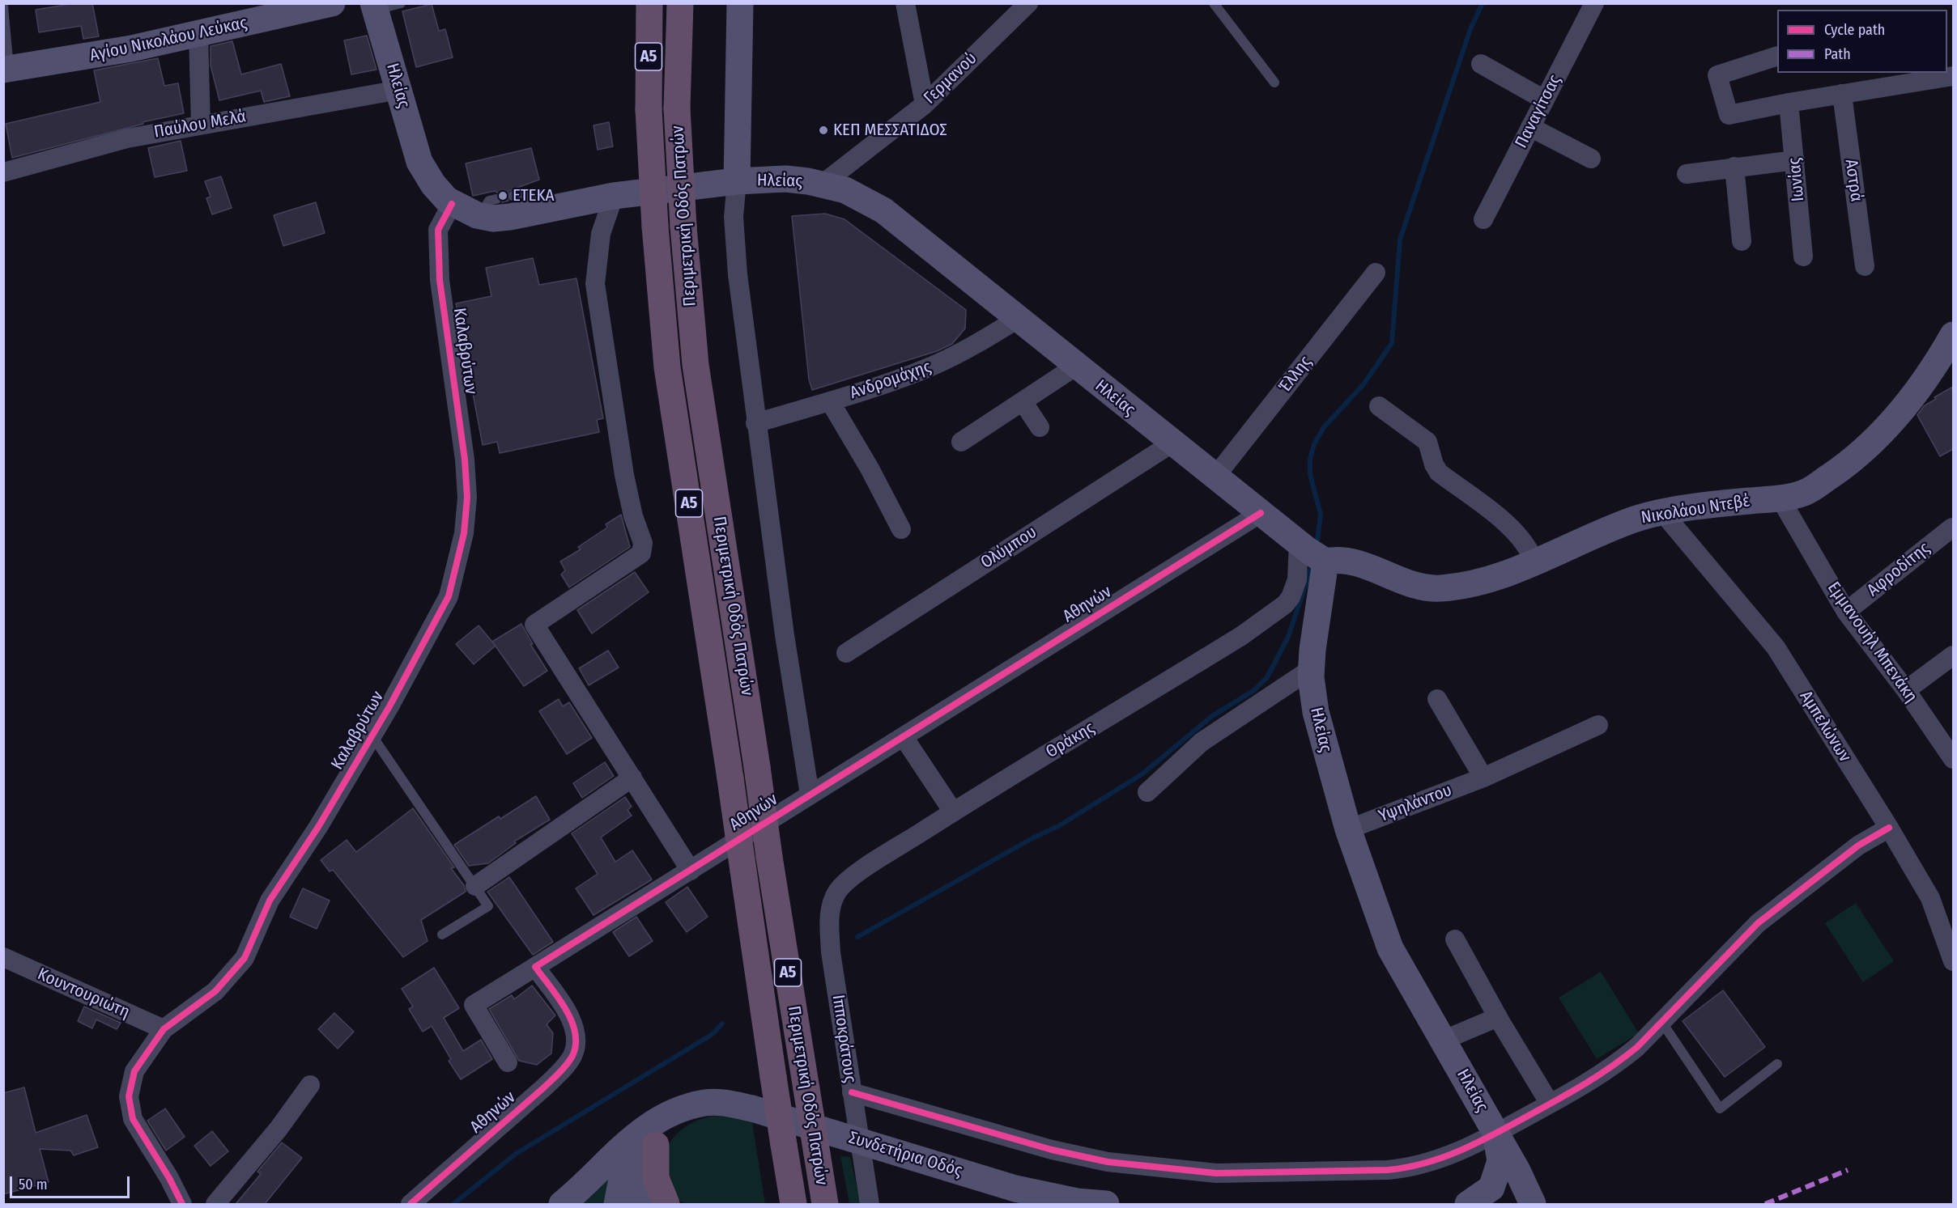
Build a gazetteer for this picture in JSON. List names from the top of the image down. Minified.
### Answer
{"streets":{"highway":["Α5","Περιμετρική Οδός Πατρών"],"main road":["Αγίου Νικολάου Λεύκας","Ηλείας","Νικολάου Ντεβέ","Συνδετήρια Οδός"],"street":["Γερμανού","Παναγίτσας","Παύλου Μελά","Ιωνίας","Αστρά","Καλαβρύτων","Έλλης","Ανδρομάχης","Ολύμπου","Αφροδίτης","Αθηνών","Εμμανουήλ Μπενάκη","Αμπελώνων","Θράκης","Υψηλάντου","Κουντουριώτη","Ιπποκράτους"]},"crossings":[["Γερμανού","Ηλείας"],["Ηλείας","Παύλου Μελά"],["Ηλείας","Καλαβρύτων"],["Ηλείας","Έλλης"],["Ηλείας","Ανδρομάχης"],["Ηλείας","Νικολάου Ντεβέ"],["Ηλείας","Ολύμπου"],["Ηλείας","Αθηνών"],["Ηλείας","Θράκης"],["Ηλείας","Υψηλάντου"],["Καλαβρύτων","Κουντουριώτη"],["Νικολάου Ντεβέ","Εμμανουήλ Μπενάκη"],["Νικολάου Ντεβέ","Αμπελώνων"],["Νικολάου Ντεβέ","Θράκης"],["Αφροδίτης","Εμμανουήλ Μπενάκη"],["Θράκης","Ιπποκράτους"],["Ιπποκράτους","Συνδετήρια Οδός"]],"places":["ΚΕΠ ΜΕΣΣΑΤΙΔΟΣ","ΕΤΕΚΑ"],"legend":["Cycle path","Path"],"scale_bar":"50 m"}
